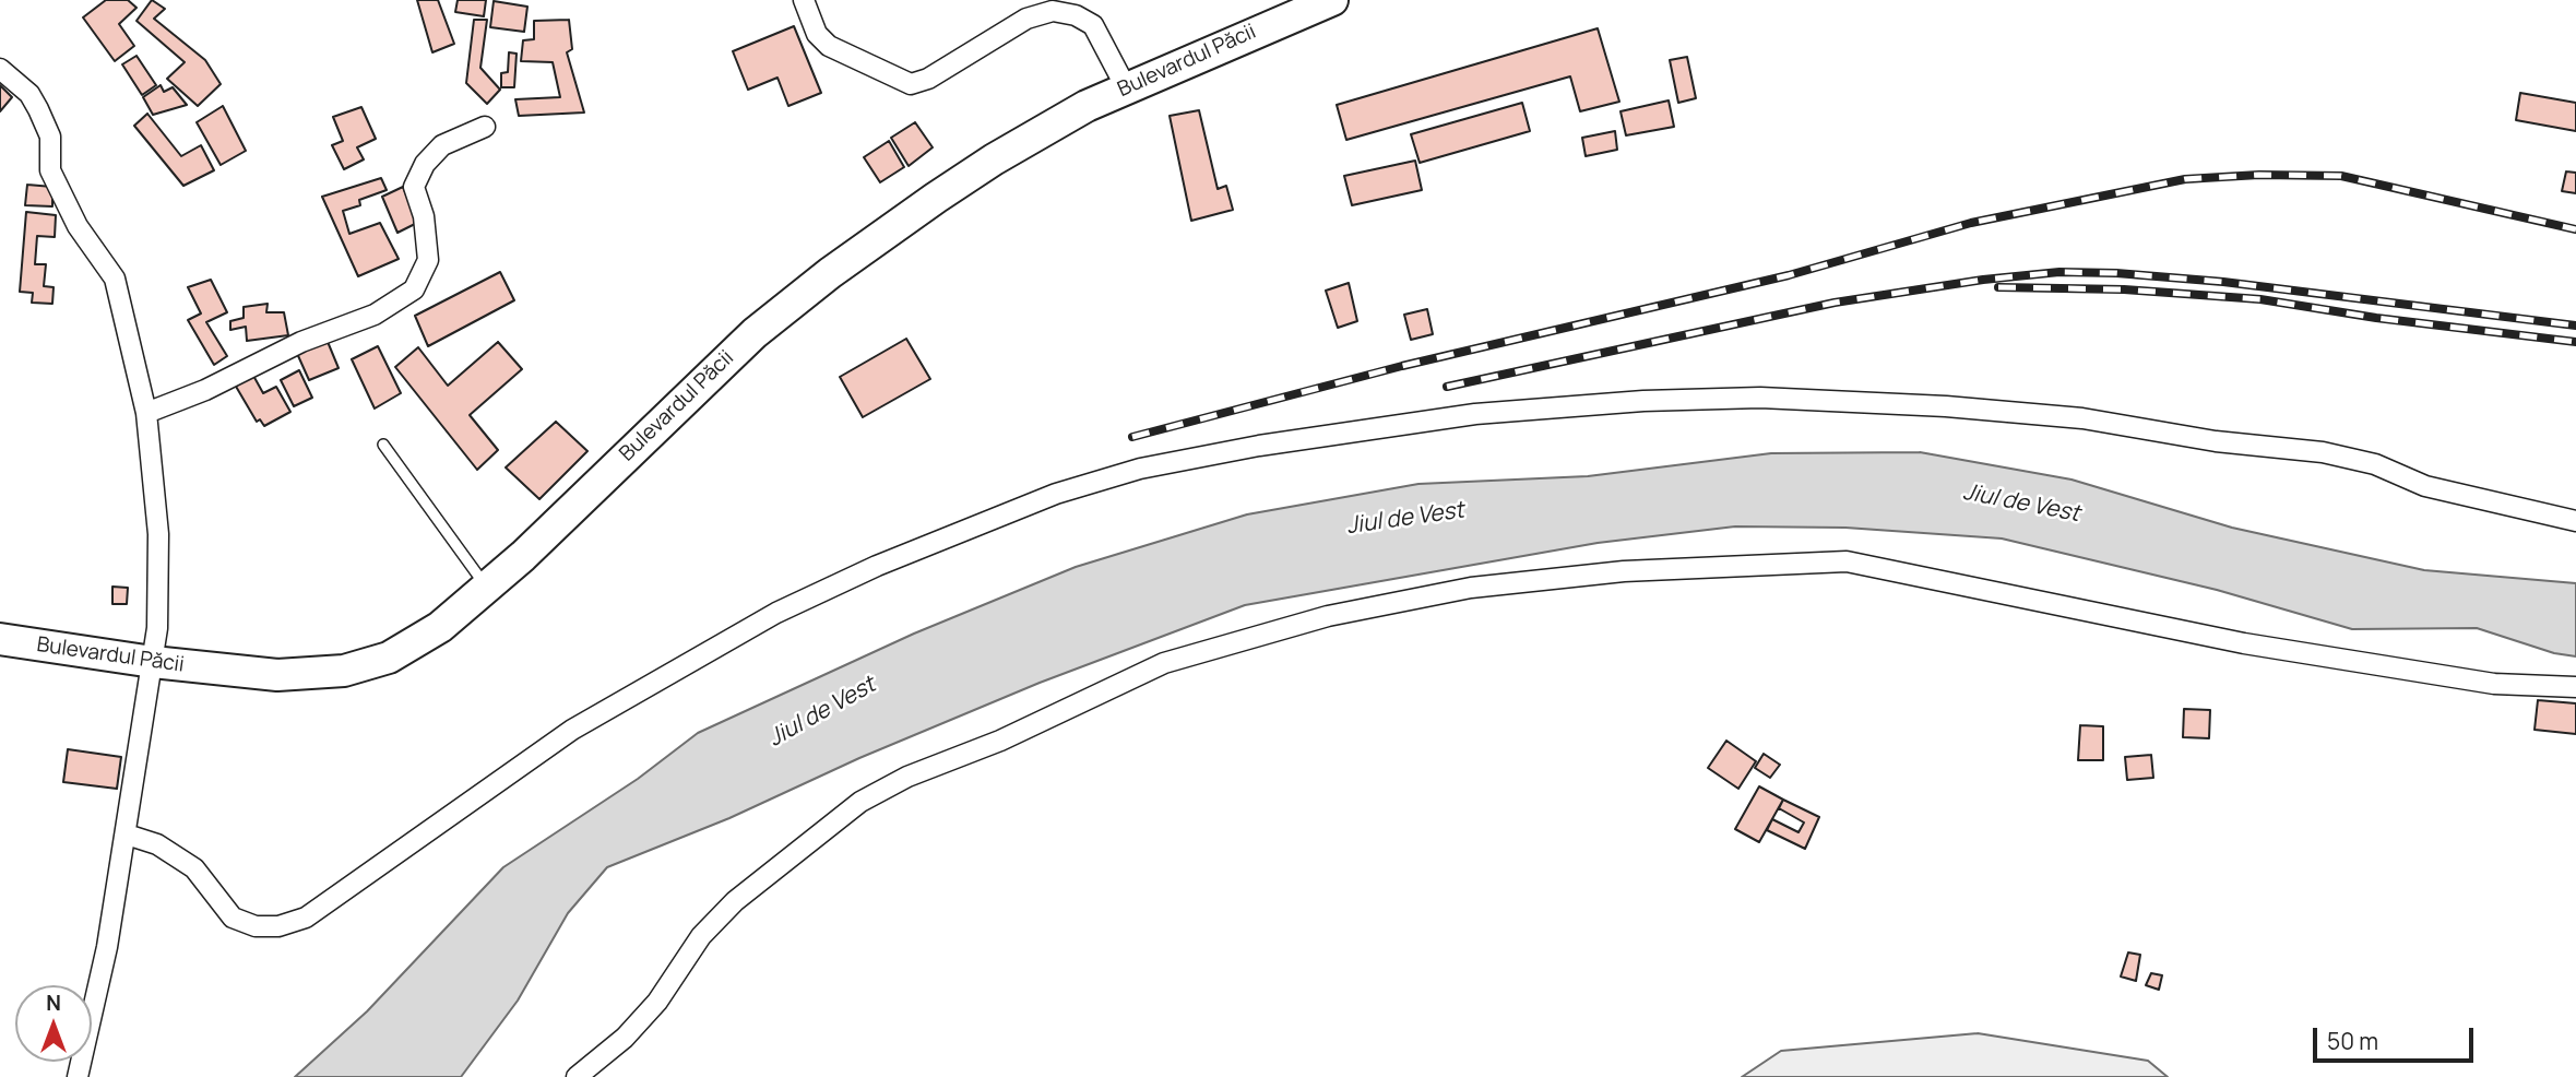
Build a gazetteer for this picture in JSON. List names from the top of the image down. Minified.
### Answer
{"streets":{"main road":["Bulevardul Păcii"]},"water":["Jiul de Vest"],"scale_bar":"50 m","north":"top"}
